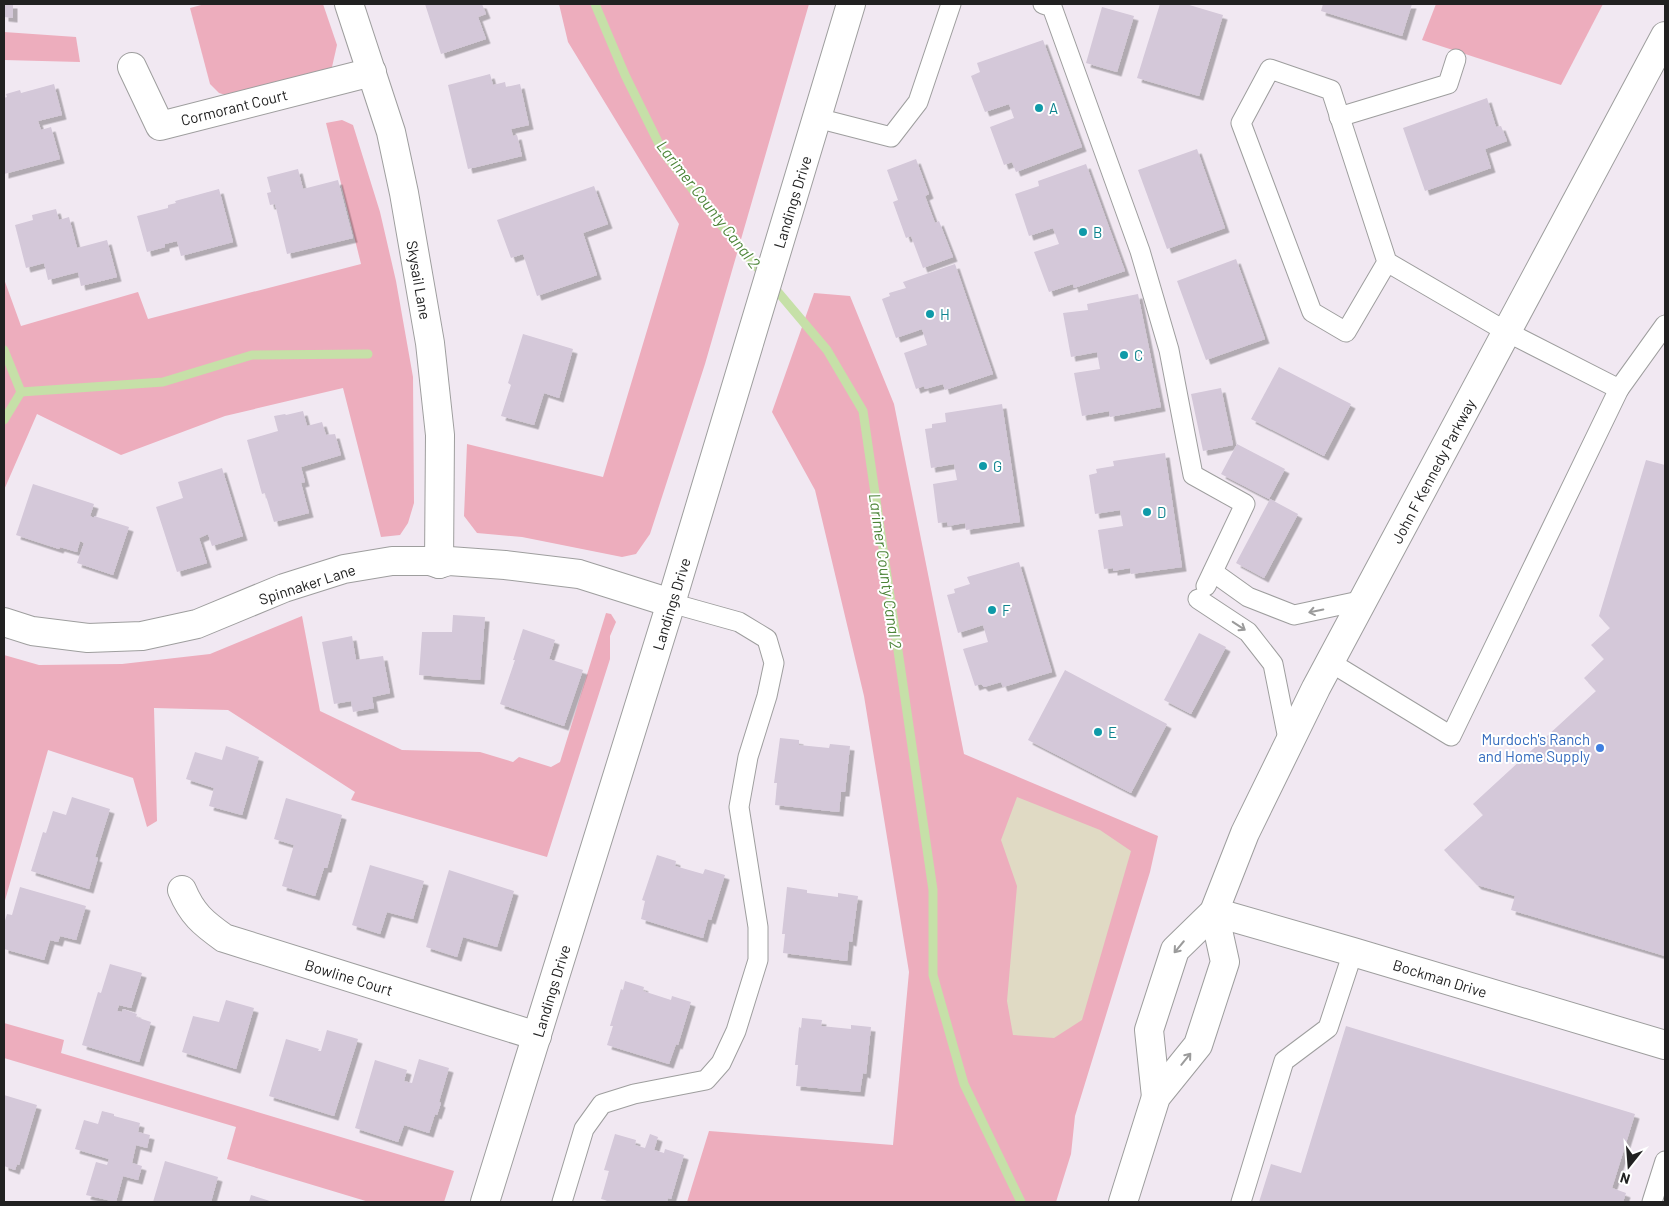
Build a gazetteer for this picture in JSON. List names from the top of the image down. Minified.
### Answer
{"streets":{"street":["Cormorant Court","Landings Drive","Skysail Lane","John F Kennedy Parkway","Spinnaker Lane","Bowline Court","Bockman Drive"]},"crossings":[["Cormorant Court","Skysail Lane"],["Landings Drive","Spinnaker Lane"],["Landings Drive","Bowline Court"],["Skysail Lane","Spinnaker Lane"],["John F Kennedy Parkway","Bockman Drive"]],"water":["Larimer County Canal 2"],"places":["A","B","H","C","G","D","F","E","Murdoch's Ranch and Home Supply"],"north":"bottom"}
